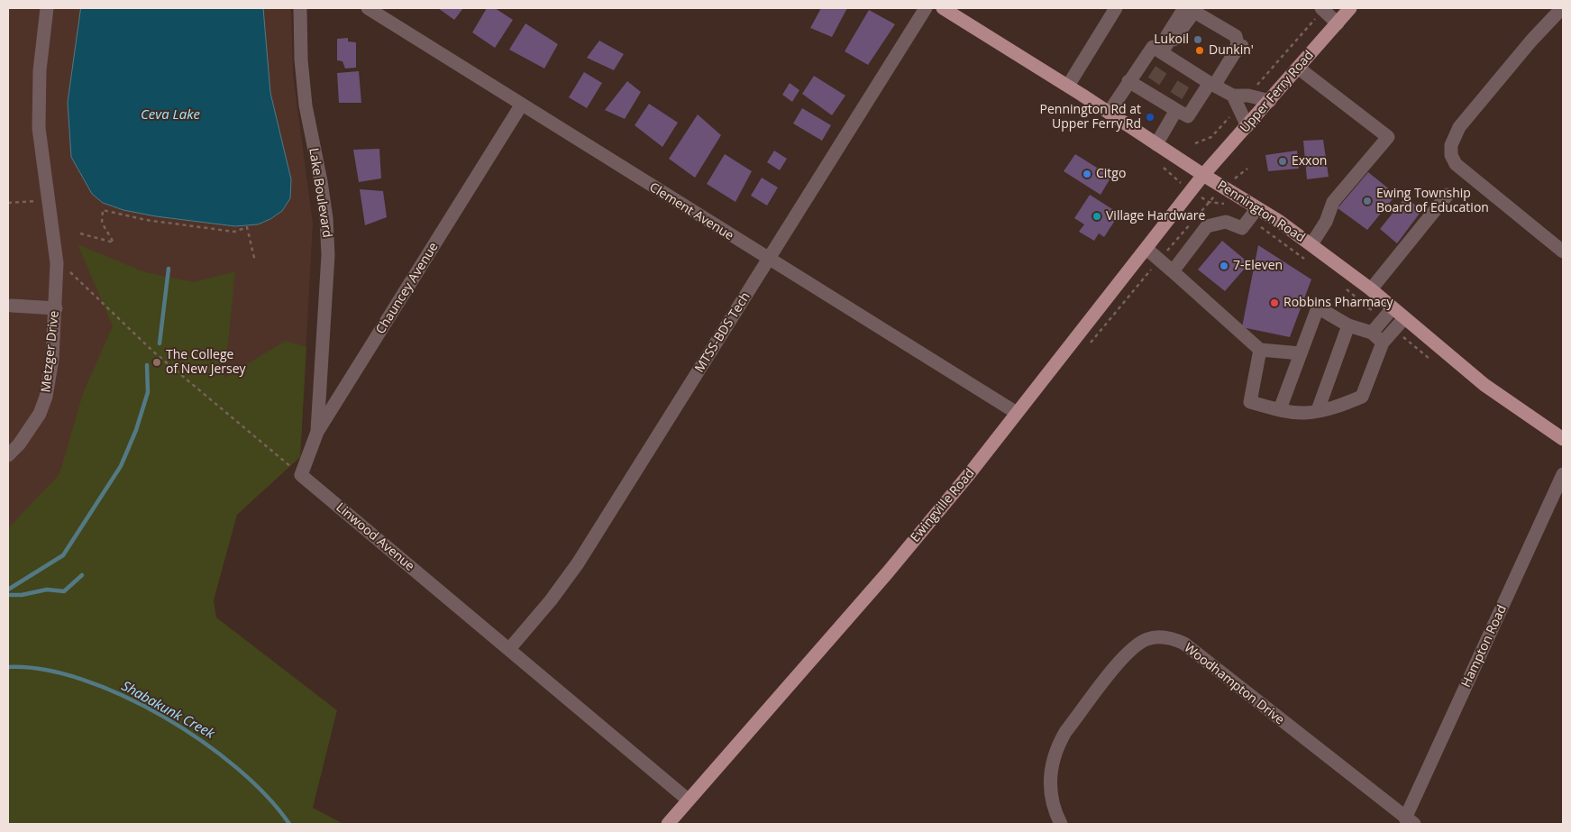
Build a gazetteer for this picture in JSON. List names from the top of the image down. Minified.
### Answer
{"streets":{"main road":["Upper Ferry Road","Pennington Road","Ewingville Road"],"street":["Lake Boulevard","Clement Avenue","Chauncey Avenue","MTSS-BDS Tech","Metzger Drive","Linwood Avenue","Hampton Road","Woodhampton Drive"]},"crossings":[["Upper Ferry Road","Pennington Road"],["Upper Ferry Road","Ewingville Road"],["Lake Boulevard","Chauncey Avenue"],["Clement Avenue","Chauncey Avenue"],["Clement Avenue","MTSS-BDS Tech"],["Clement Avenue","Ewingville Road"],["Pennington Road","Ewingville Road"],["Chauncey Avenue","Linwood Avenue"],["MTSS-BDS Tech","Linwood Avenue"],["Ewingville Road","Linwood Avenue"],["Hampton Road","Woodhampton Drive"]],"water":["Ceva Lake","Shabakunk Creek"],"places":["Lukoil","Dunkin'","Pennington Rd at Upper Ferry Rd","Exxon","Citgo","Ewing Township Board of Education","Village Hardware","7-Eleven","Robbins Pharmacy","The College of New Jersey"]}
